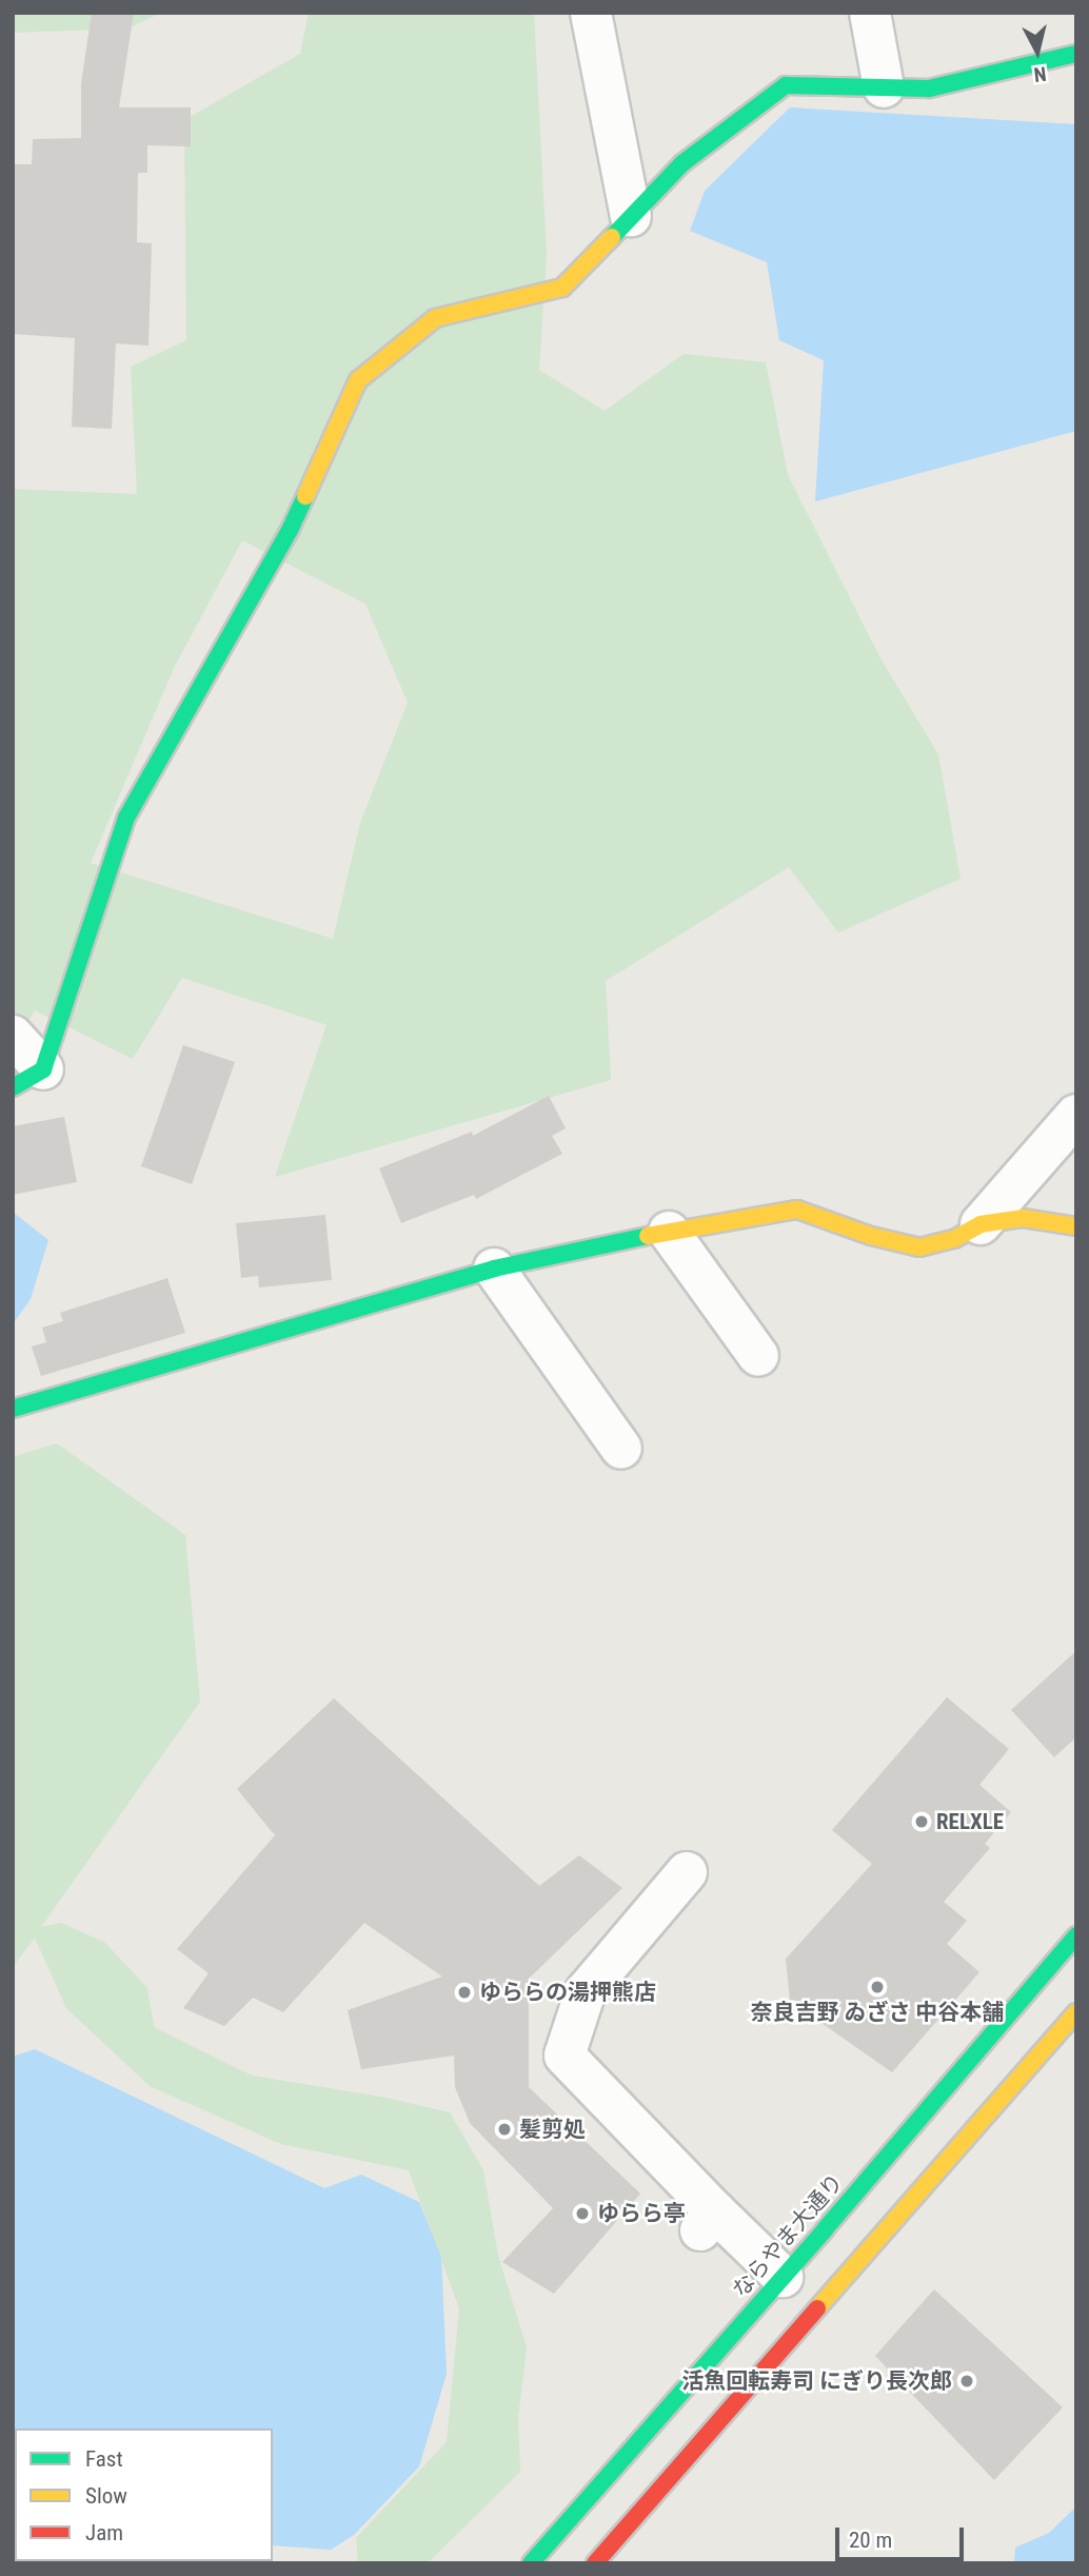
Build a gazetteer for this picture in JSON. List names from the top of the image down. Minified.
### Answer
{"streets":{"street":["ならやま大通り"]},"places":["RELXLE","奈良吉野 ゐざさ 中谷本舗","ゆららの湯押熊店","髪剪処","ゆらら亭","活魚回転寿司 にぎり長次郎"],"legend":["Fast","Slow","Jam"],"scale_bar":"20 m","north":"bottom"}
